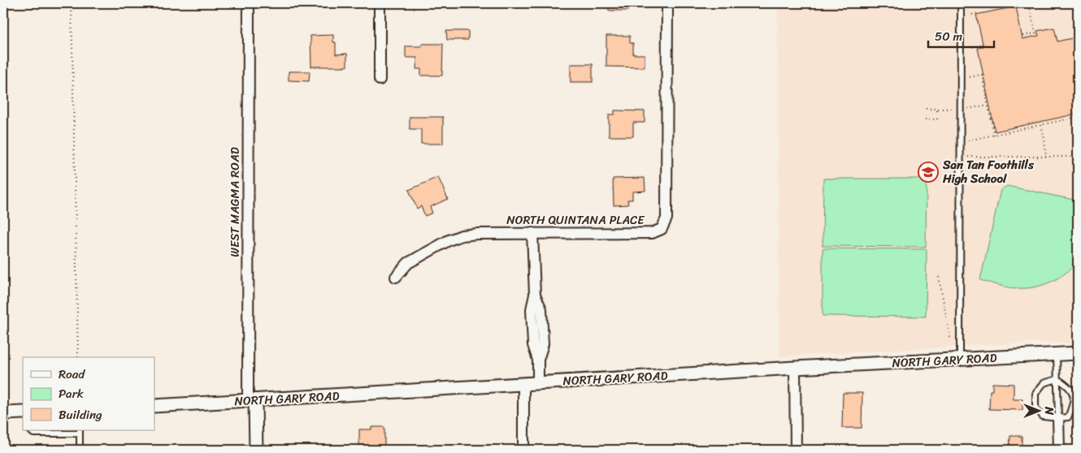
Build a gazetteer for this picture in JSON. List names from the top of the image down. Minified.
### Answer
{"streets":{"street":["WEST MAGMA ROAD","NORTH QUINTANA PLACE","NORTH GARY ROAD"]},"crossings":[["WEST MAGMA ROAD","NORTH GARY ROAD"]],"places":{"school or university":["San Tan Foothills High School"]},"legend":["Road","Park","Building"],"scale_bar":"50 m","north":"right"}
